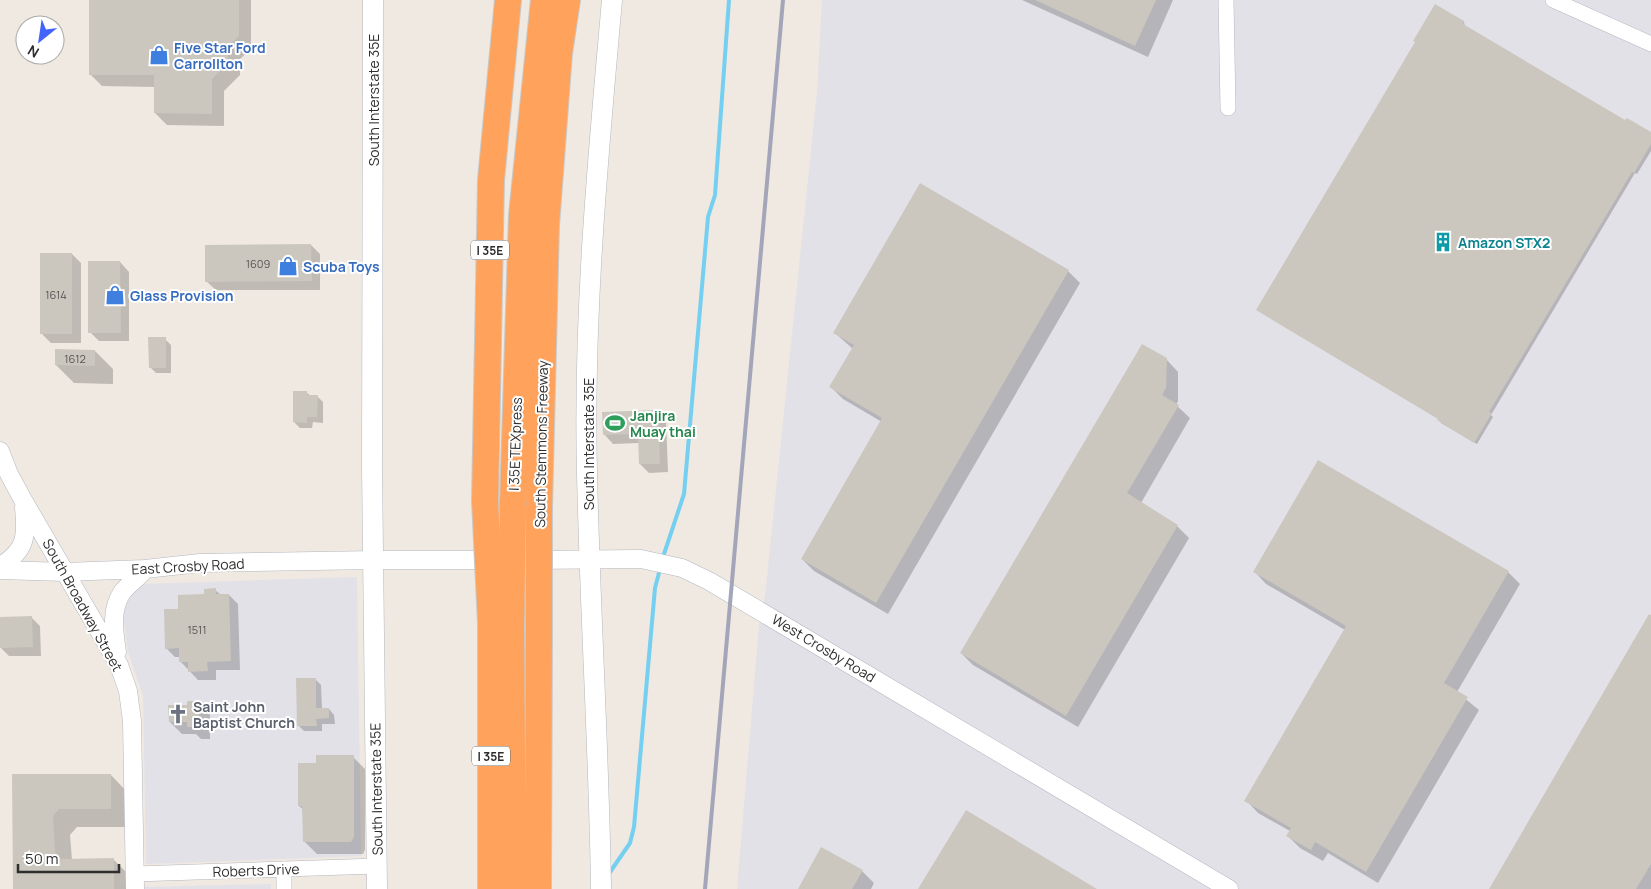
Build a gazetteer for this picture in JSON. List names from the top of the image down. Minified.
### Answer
{"streets":{"highway":["I 35E","I 35E TEXpress","South Stemmons Freeway"],"main road":["South Interstate 35E"],"street":["East Crosby Road","South Broadway Street","West Crosby Road","Roberts Drive"]},"crossings":[["South Interstate 35E","East Crosby Road"],["South Interstate 35E","West Crosby Road"],["South Interstate 35E","Roberts Drive"],["I 35E","I 35E TEXpress"],["East Crosby Road","South Broadway Street"],["East Crosby Road","West Crosby Road"],["South Broadway Street","Roberts Drive"]],"places":{"shop":["Five Star Ford Carrollton","Scuba Toys","Glass Provision"],"building":["Amazon STX2"],"sports":["Janjira Muay thai"],"church":["Saint John Baptist Church"]},"house_numbers":["1609","1614","1612","1511"],"scale_bar":"50 m","north":"bottom left"}
